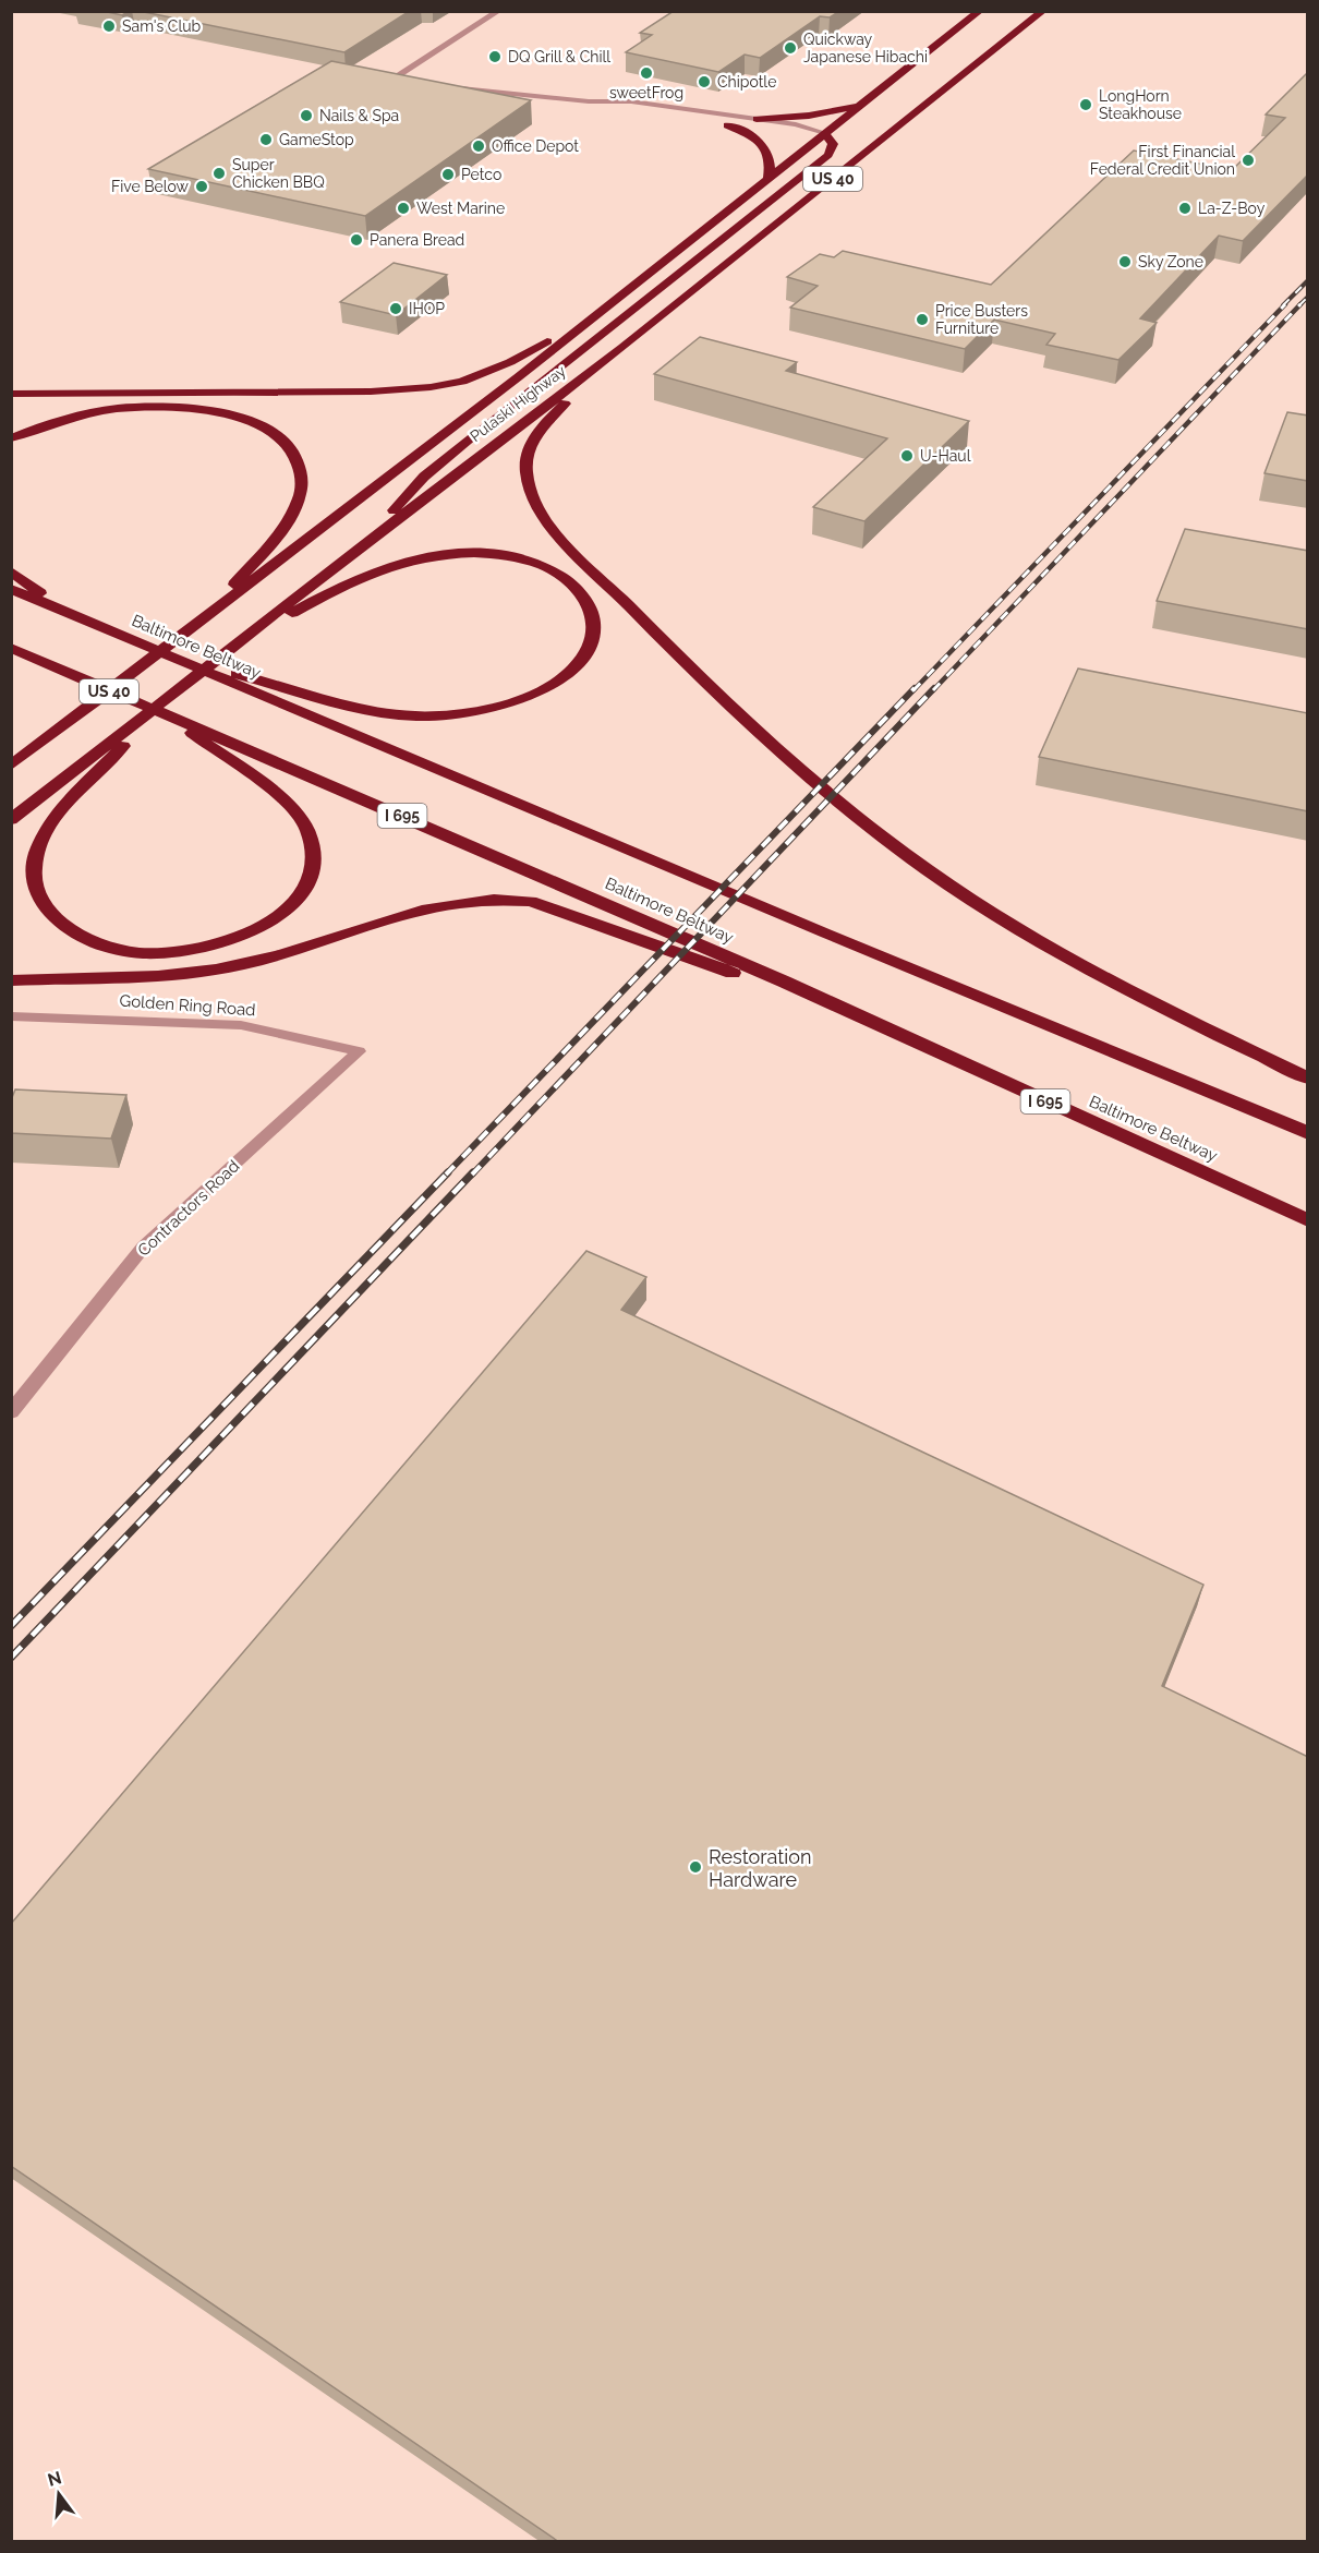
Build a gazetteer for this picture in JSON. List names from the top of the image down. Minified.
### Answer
{"streets":{"highway":["US 40","Pulaski Highway","Baltimore Beltway","I 695"],"street":["Golden Ring Road","Contractors Road"]},"crossings":[["Golden Ring Road","Contractors Road"]],"places":["Sam's Club","Quickway Japanese Hibachi","DQ Grill & Chill","sweetFrog","Chipotle","LongHorn Steakhouse","Nails & Spa","GameStop","Office Depot","First Financial Federal Credit Union","Super Chicken BBQ","Petco","Five Below","West Marine","La-Z-Boy","Panera Bread","Sky Zone","IHOP","Price Busters Furniture","U-Haul","Restoration Hardware"],"north":"top"}
